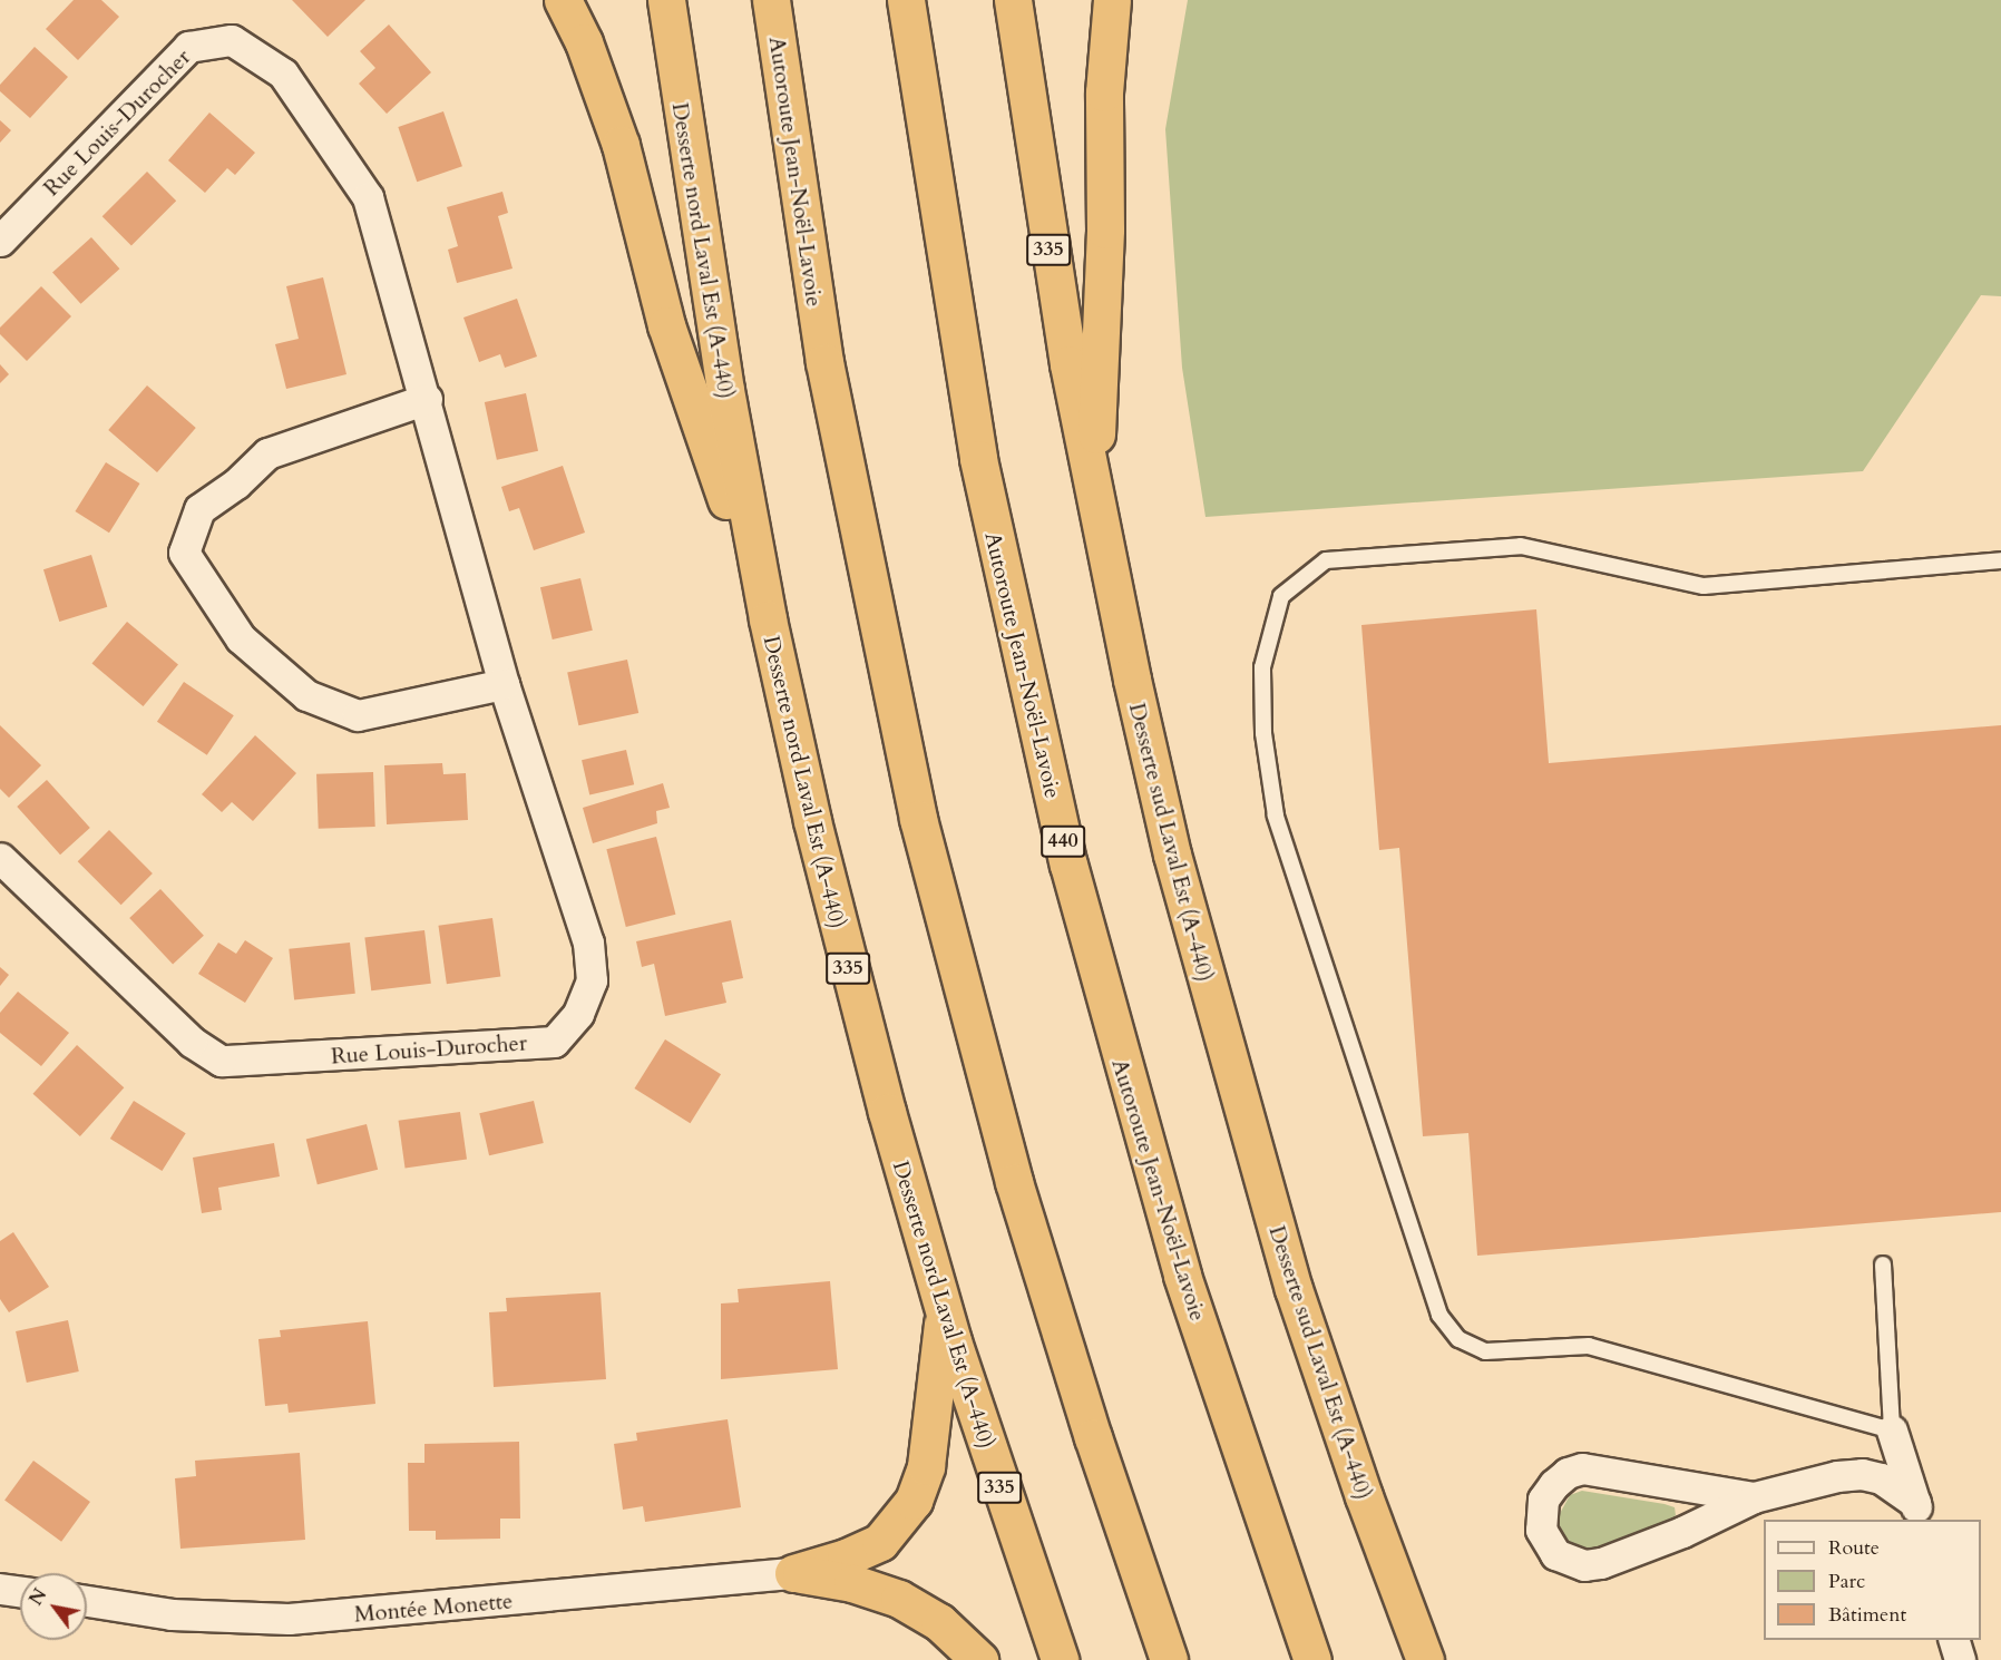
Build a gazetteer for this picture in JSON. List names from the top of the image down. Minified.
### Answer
{"streets":{"highway":["Autoroute Jean-Noël-Lavoie","335","Desserte nord Laval Est (A-440)","440","Desserte sud Laval Est (A-440)"],"street":["Rue Louis-Durocher","Montée Monette"]},"crossings":[["335","Desserte nord Laval Est (A-440)"]],"legend":["Route","Parc","Bâtiment"],"north":"top left"}
